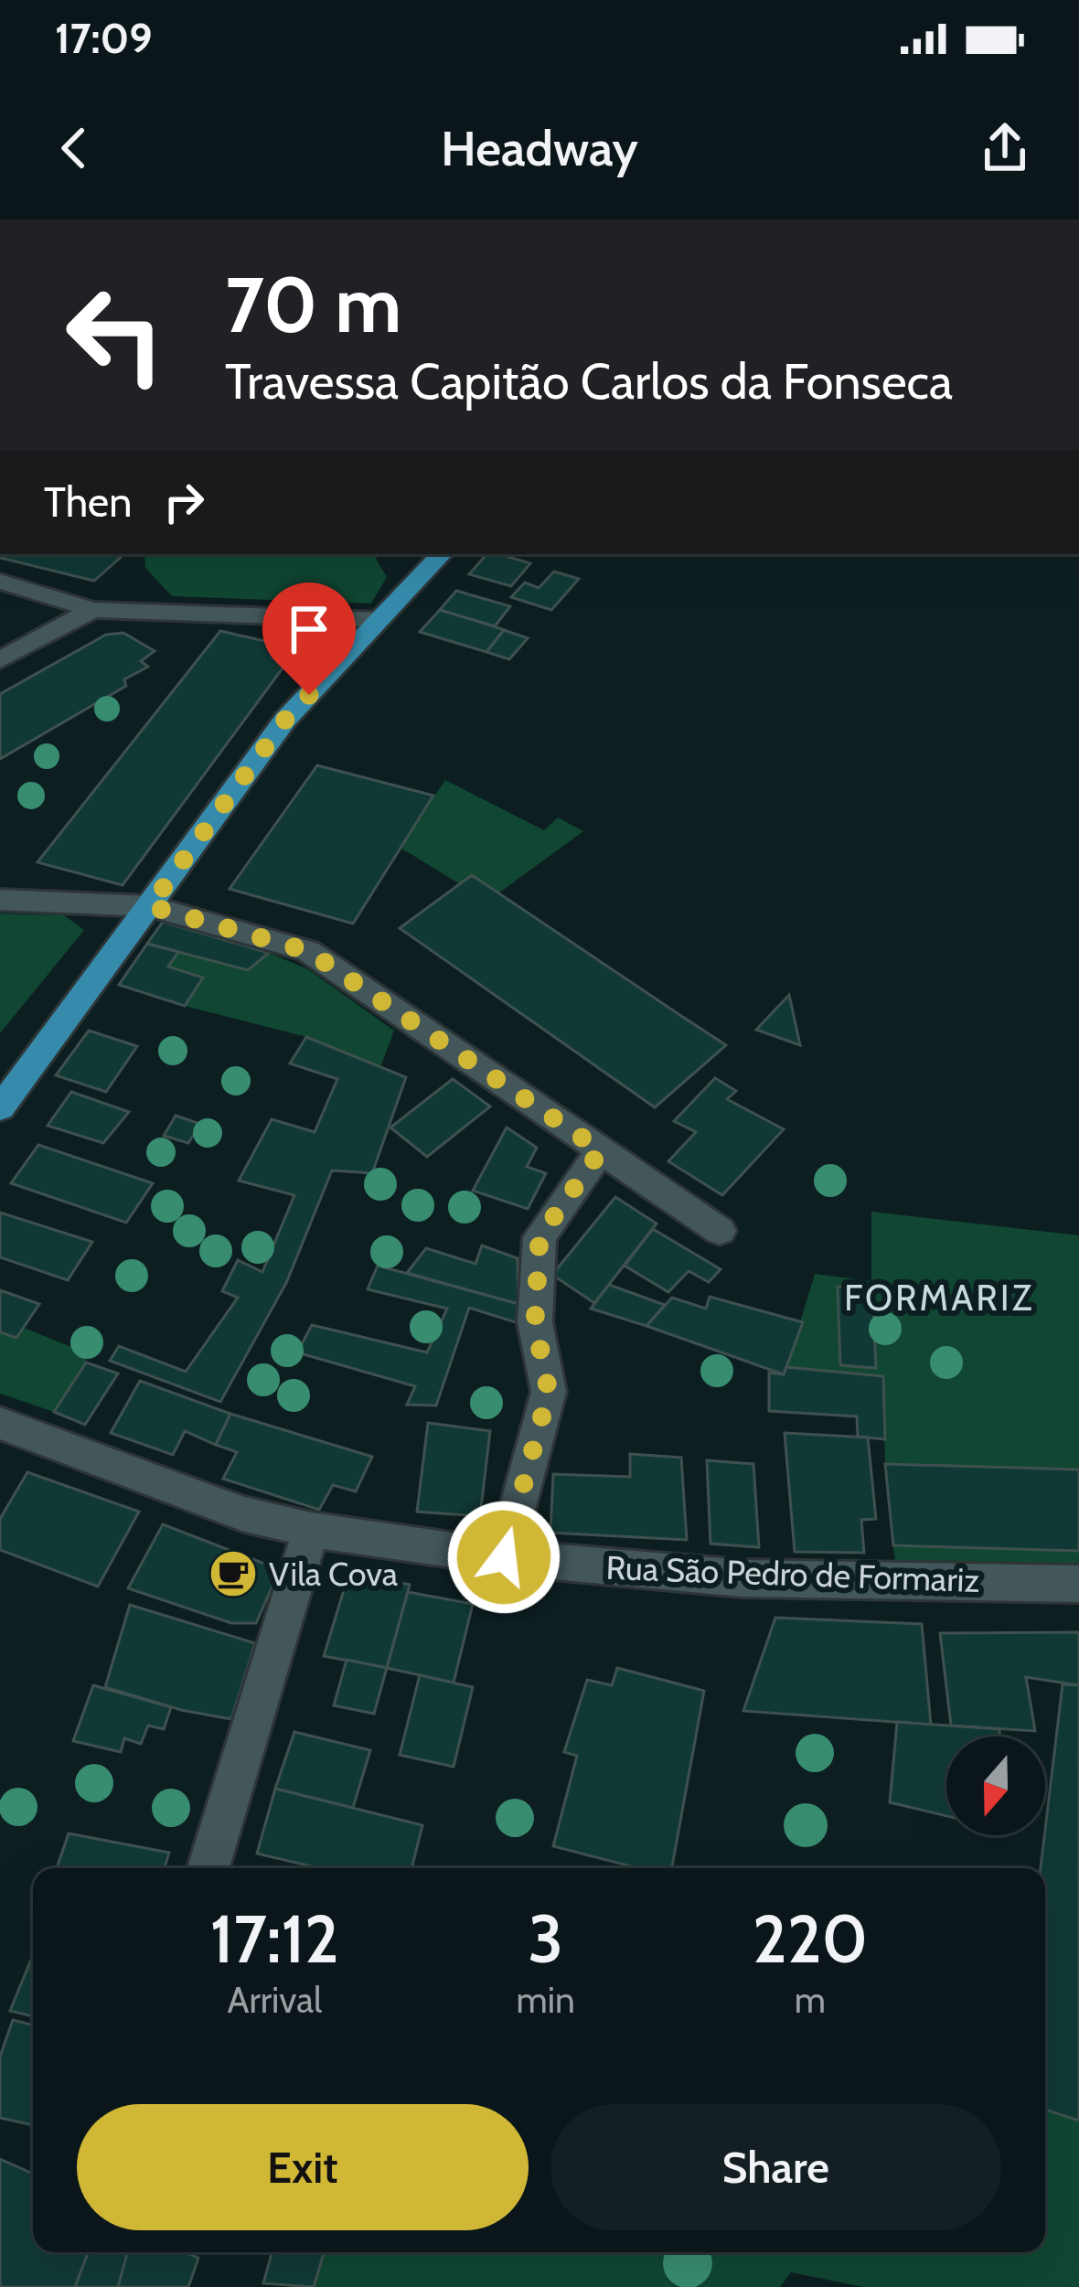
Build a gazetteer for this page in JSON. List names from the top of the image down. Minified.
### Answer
{"streets":{"street":["Rua São Pedro de Formariz"]},"districts":["FORMARIZ"],"places":{"cafe":["Vila Cova"]},"north":"bottom","page":{"status":"17:09","header":"Headway","turn":["70 m","Travessa Capitão Carlos da Fonseca"],"then":"Then","eta":["17:12","Arrival","3","min","220","m"],"buttons":["Exit","Share"]}}
